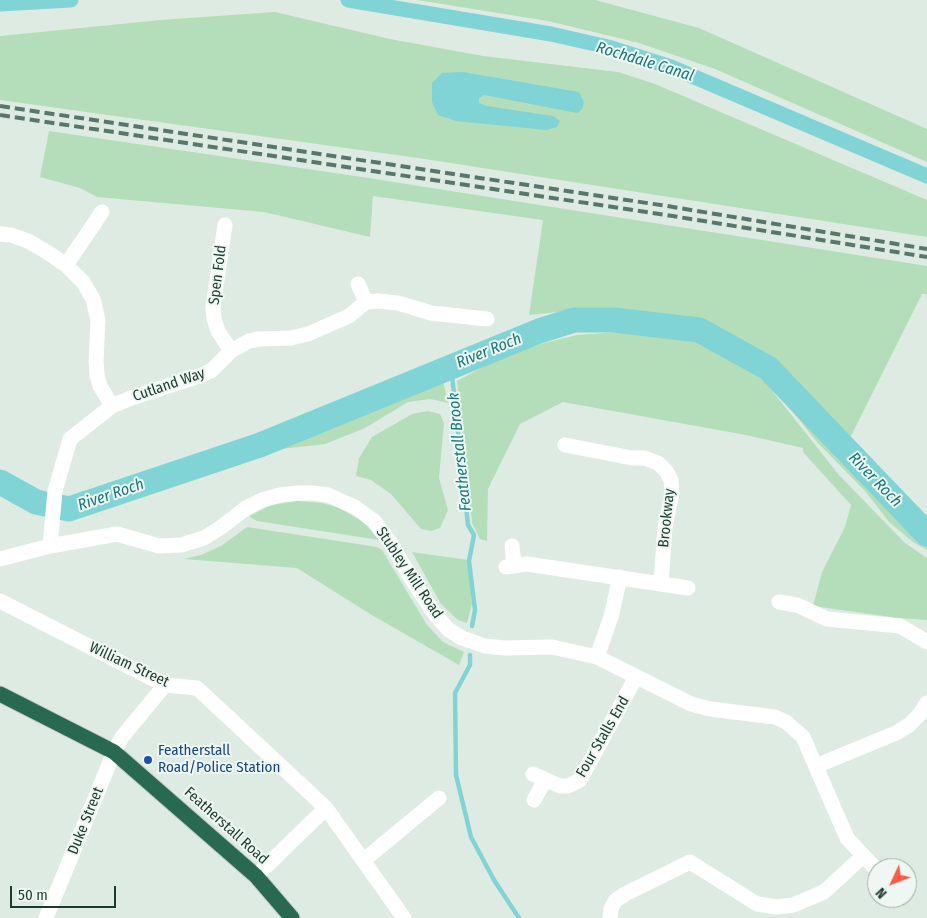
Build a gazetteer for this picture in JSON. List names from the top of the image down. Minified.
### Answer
{"streets":{"highway":["Featherstall Road"],"street":["Spen Fold","Cutland Way","Brookway","Stubley Mill Road","William Street","Four Stalls End","Duke Street"]},"crossings":[["Spen Fold","Cutland Way"],["Cutland Way","Stubley Mill Road"],["Stubley Mill Road","Four Stalls End"],["William Street","Duke Street"],["Duke Street","Featherstall Road"]],"water":["Rochdale Canal","River Roch","Featherstall Brook"],"places":["Featherstall Road/Police Station"],"scale_bar":"50 m","north":"bottom left"}
